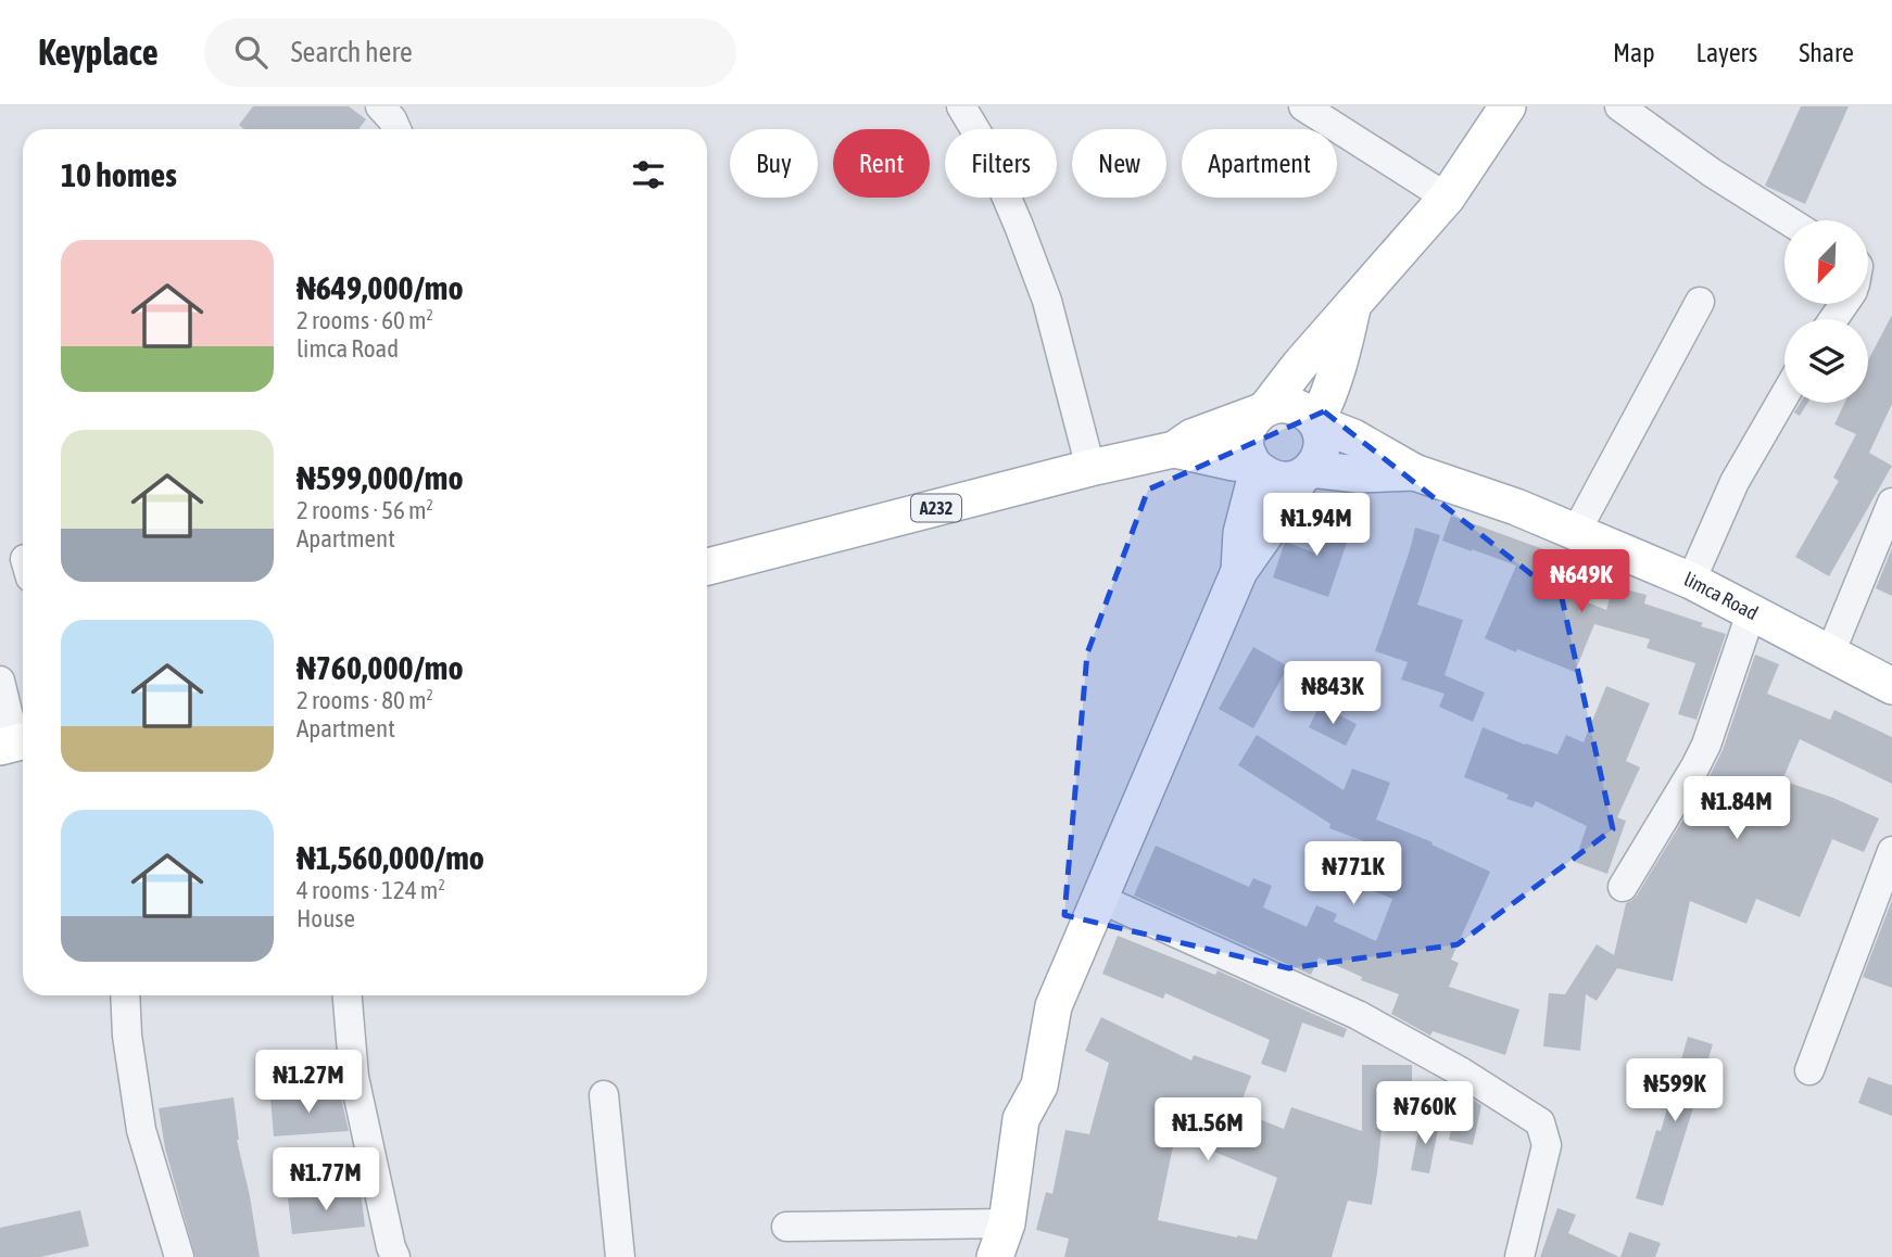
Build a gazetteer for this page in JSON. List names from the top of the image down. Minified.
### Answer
{"streets":{"main road":["A232","limca Road"]},"crossings":[["A232","limca Road"]],"north":"bottom left","page":{"header":"Keyplace","search":"Search here","nav":["Map","Layers","Share"],"chip":["Buy","Rent","Filters","New","Apartment"],"heading":"10 homes","list":[{"name":"₦649,000/mo","note":"2 rooms · 60 m² · limca Road"},{"name":"₦599,000/mo","note":"2 rooms · 56 m² · Apartment"},{"name":"₦760,000/mo","note":"2 rooms · 80 m² · Apartment"},{"name":"₦1,560,000/mo","note":"4 rooms · 124 m² · House"}],"price":["₦1.94M","₦649K","₦843K","₦1.84M","₦771K","₦1.27M","₦599K","₦760K","₦1.56M","₦1.77M"]}}
